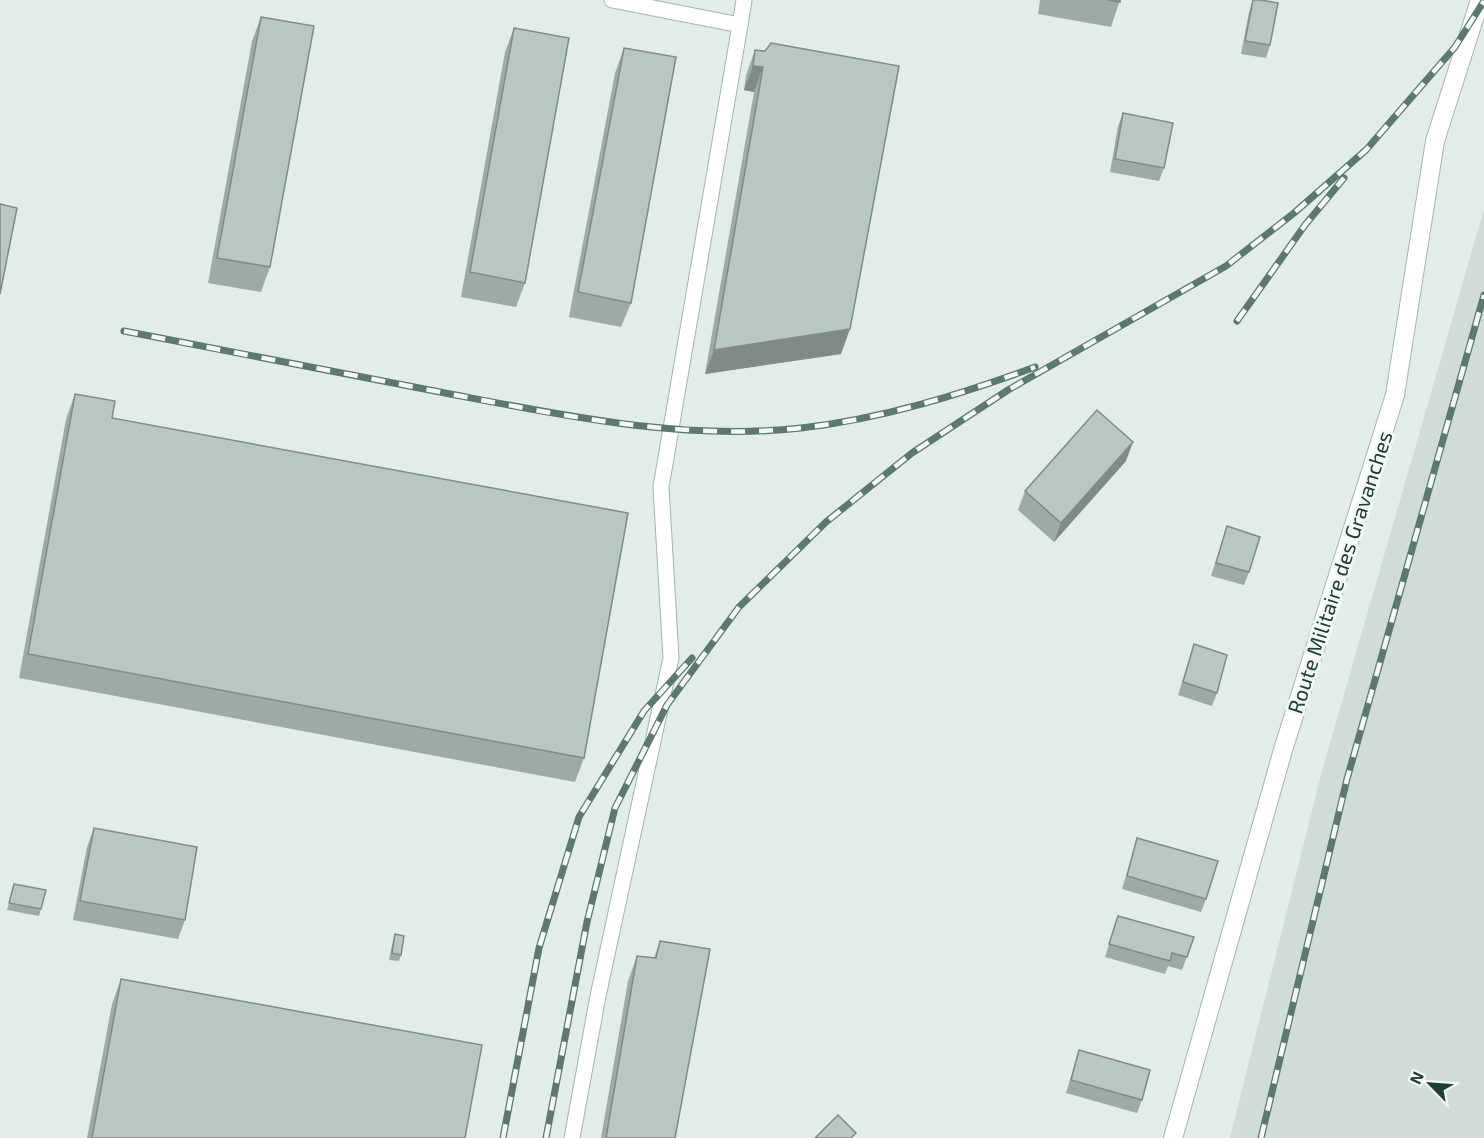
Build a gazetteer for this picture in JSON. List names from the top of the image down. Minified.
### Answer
{"streets":{"street":["Route Militaire des Gravanches"]},"north":"top left"}
